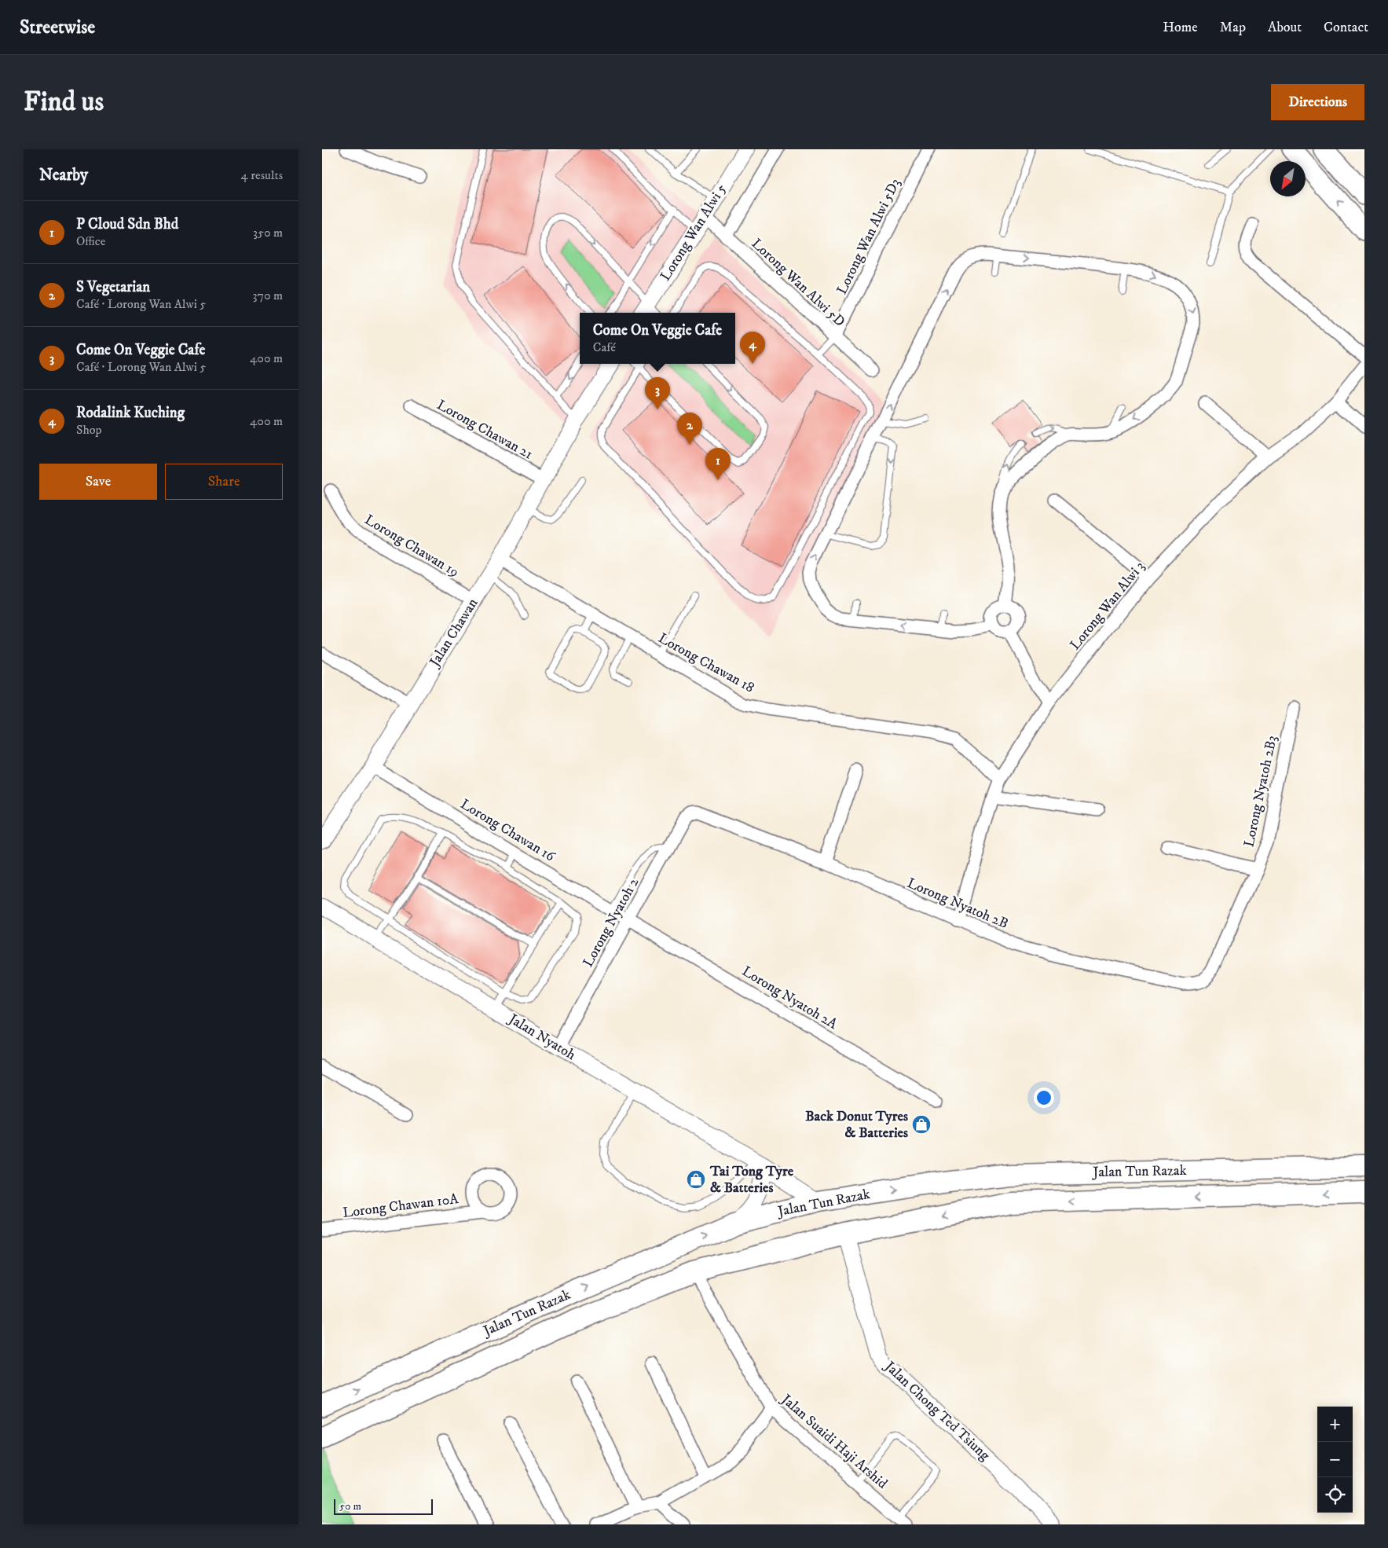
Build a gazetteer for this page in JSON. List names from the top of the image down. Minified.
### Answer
{"streets":{"highway":["Jalan Tun Razak"],"street":["Lorong Wan Alwi 5","Lorong Wan Alwi 5D3","Lorong Wan Alwi 5D","Lorong Chawan 21","Lorong Chawan 19","Lorong Wan Alwi 3","Jalan Chawan","Lorong Chawan 18","Lorong Nyatoh 2B3","Lorong Chawan 16","Lorong Nyatoh 2B","Lorong Nyatoh 2","Lorong Nyatoh 2A","Jalan Nyatoh","Lorong Chawan 10A","Jalan Chong Ted Tsiung","Jalan Suaidi Haji Arshid"]},"crossings":[["Lorong Wan Alwi 5","Lorong Wan Alwi 5D"],["Lorong Wan Alwi 5D3","Lorong Wan Alwi 5D"],["Lorong Chawan 21","Jalan Chawan"],["Lorong Chawan 19","Jalan Chawan"],["Lorong Wan Alwi 3","Lorong Chawan 18"],["Lorong Wan Alwi 3","Lorong Nyatoh 2B"],["Jalan Chawan","Lorong Chawan 18"],["Jalan Chawan","Lorong Chawan 16"],["Lorong Nyatoh 2B3","Lorong Nyatoh 2B"],["Lorong Chawan 16","Lorong Nyatoh 2"],["Lorong Chawan 16","Lorong Nyatoh 2A"],["Lorong Nyatoh 2B","Lorong Nyatoh 2"],["Lorong Nyatoh 2","Lorong Nyatoh 2A"],["Lorong Nyatoh 2","Jalan Nyatoh"],["Jalan Nyatoh","Jalan Tun Razak"],["Jalan Tun Razak","Jalan Chong Ted Tsiung"],["Jalan Tun Razak","Jalan Suaidi Haji Arshid"]],"places":{"shop":["Back Donut Tyres & Batteries","Tai Tong Tyre & Batteries"]},"scale_bar":"50 m","north":"bottom left","page":{"header":"Streetwise","nav":["Home","Map","About","Contact"],"buttons":["Directions",["Save","Share"]],"title":"Find us","heading":["Nearby","4 results"],"list":[{"mark":"1","name":"P Cloud Sdn Bhd","note":"Office","value":"350 m"},{"mark":"2","name":"S Vegetarian","note":"Café · Lorong Wan Alwi 5","value":"370 m"},{"mark":"3","name":"Come On Veggie Cafe","note":"Café · Lorong Wan Alwi 5","value":"400 m"},{"mark":"4","name":"Rodalink Kuching","note":"Shop","value":"400 m"}],"popup":["Come On Veggie Cafe","Café"],"pins":["4","3","2","1"],"map_buttons":["+","−"],"scale":"50 m"}}
